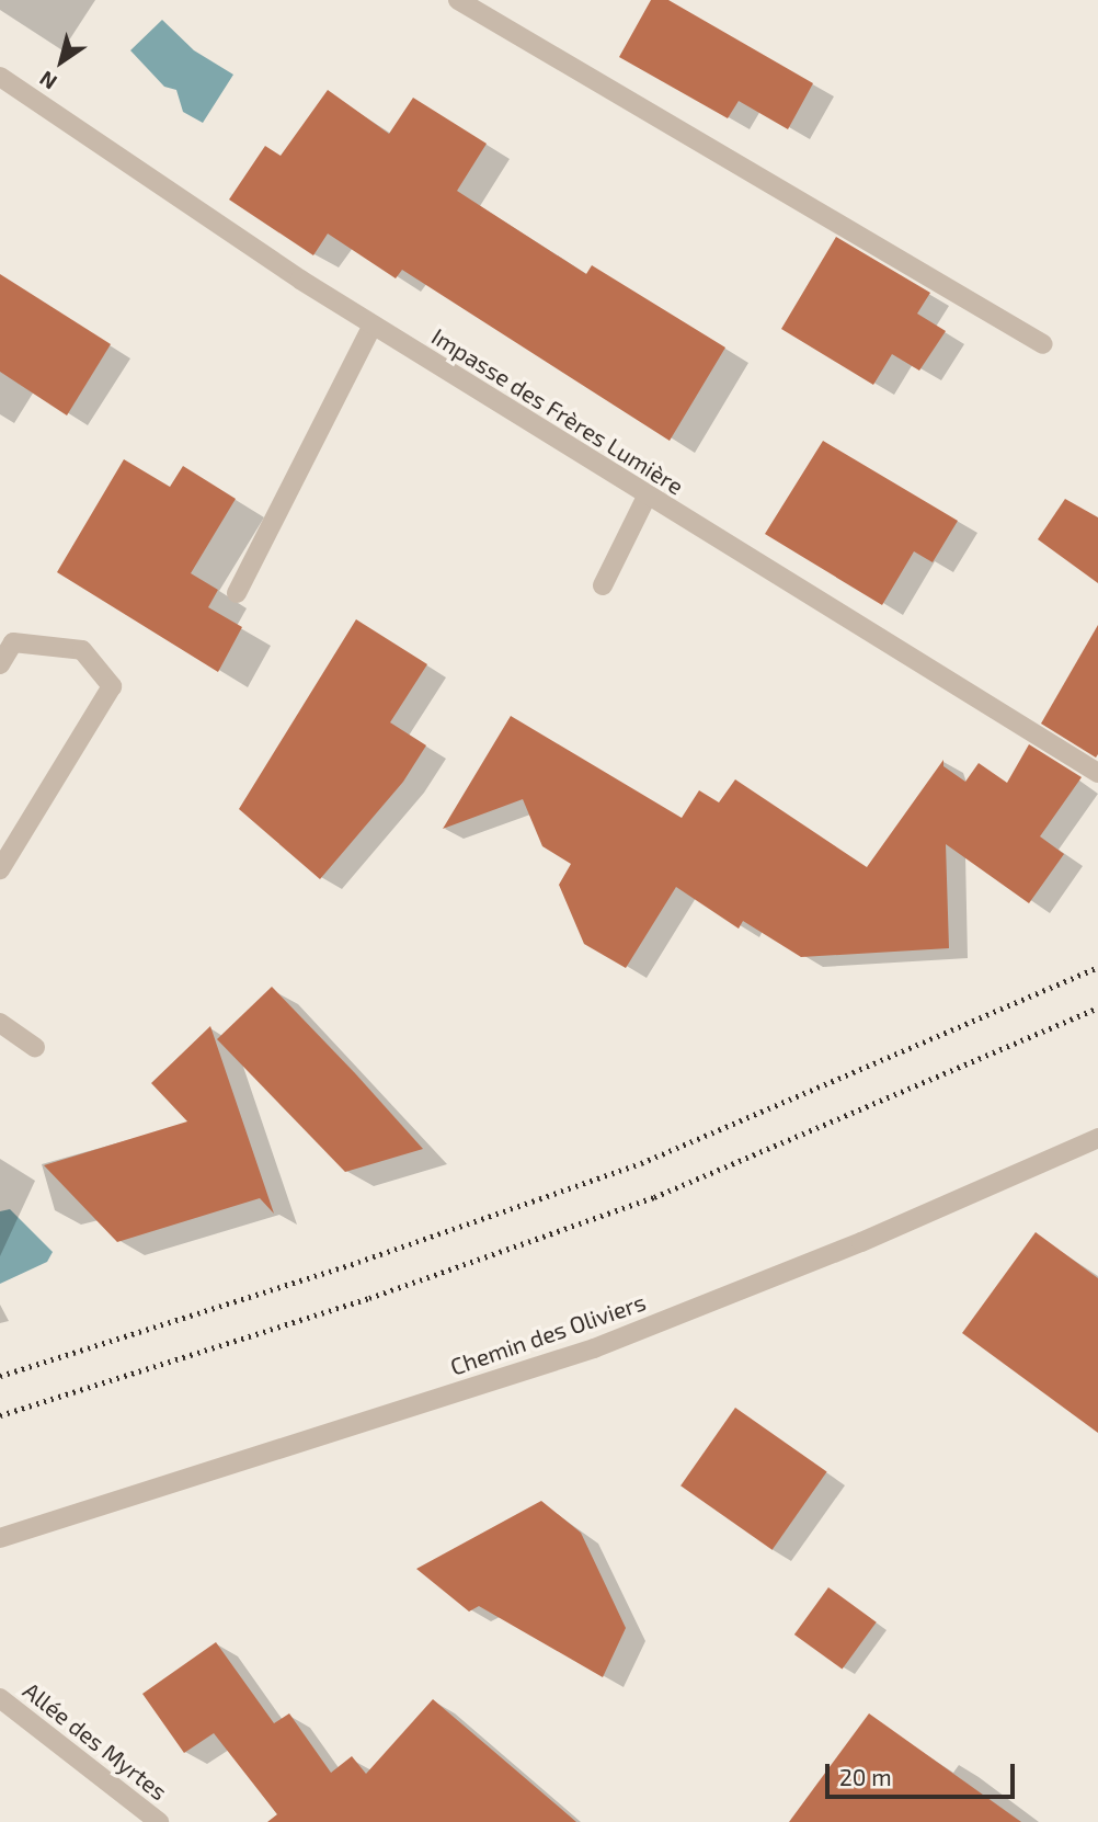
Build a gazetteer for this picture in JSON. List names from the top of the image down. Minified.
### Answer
{"streets":{"street":["Impasse des Frères Lumière","Chemin des Oliviers","Allée des Myrtes"]},"scale_bar":"20 m","north":"bottom left"}
